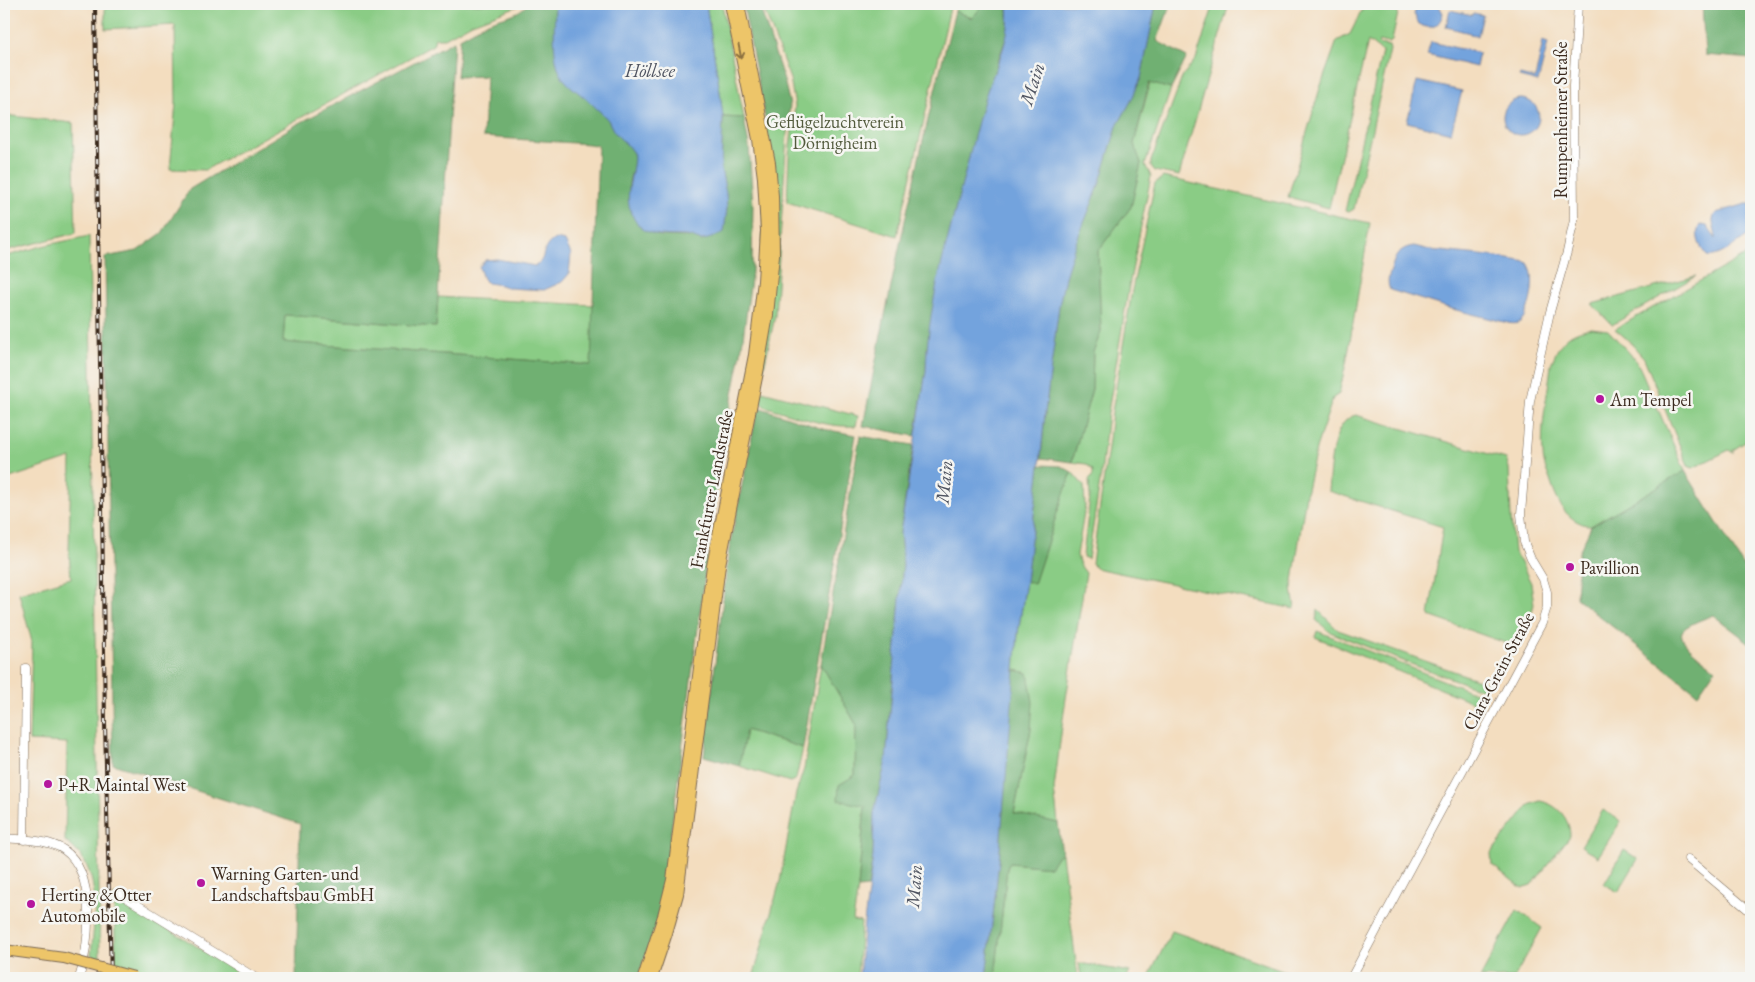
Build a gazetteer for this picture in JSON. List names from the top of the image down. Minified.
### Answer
{"streets":{"main road":["Frankfurter Landstraße"],"street":["Rumpenheimer Straße","Clara-Grein-Straße"]},"crossings":[["Rumpenheimer Straße","Clara-Grein-Straße"]],"water":["Höllsee","Main"],"parks":["Geflügelzuchtverein Dörnigheim"],"places":["Am Tempel","Pavillion","P+R Maintal West","Warning Garten- und Landschaftsbau GmbH","Herting &Otter Automobile"]}
